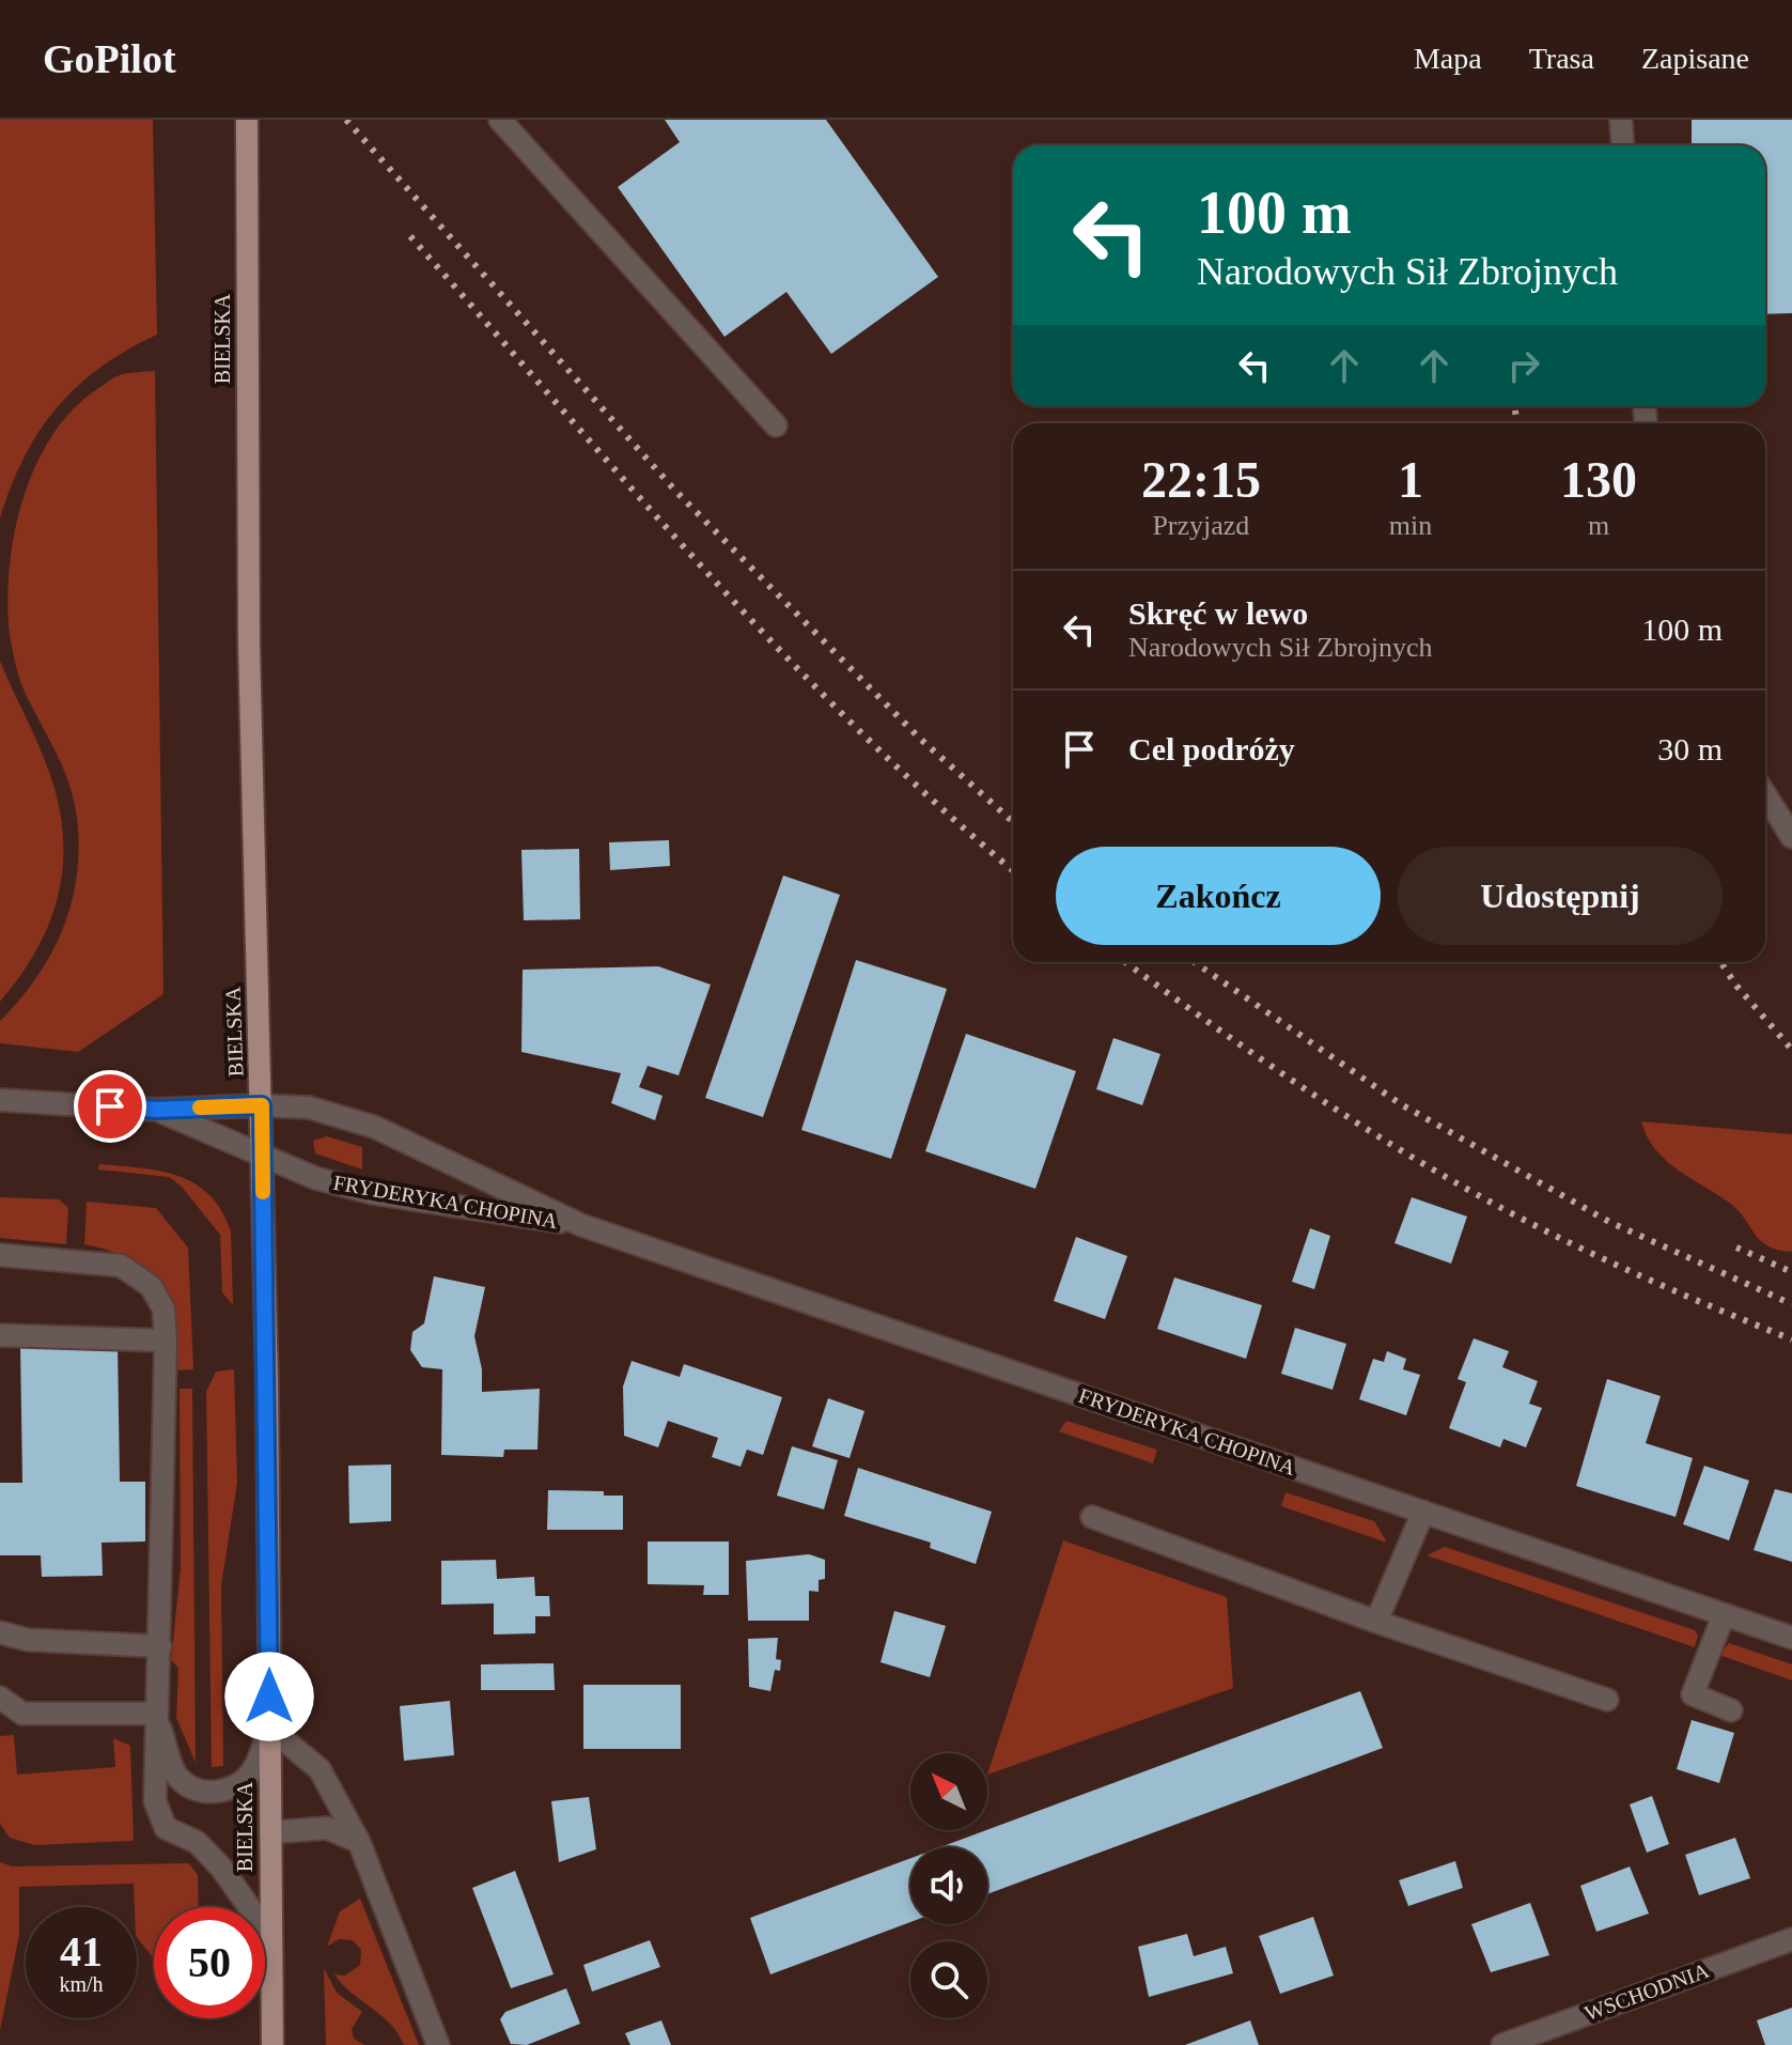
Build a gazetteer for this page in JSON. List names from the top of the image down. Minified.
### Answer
{"streets":{"main road":["BIELSKA"],"street":["FRYDERYKA CHOPINA","WSCHODNIA"]},"crossings":[["BIELSKA","FRYDERYKA CHOPINA"]],"north":"top left","page":{"header":"GoPilot","nav":["Mapa","Trasa","Zapisane"],"turn":["100 m","Narodowych Sił Zbrojnych"],"eta":["22:15","Przyjazd","1","min","130","m"],"list":[{"name":"Skręć w lewo","note":"Narodowych Sił Zbrojnych","value":"100 m"},{"name":"Cel podróży","value":"30 m"}],"buttons":["Zakończ","Udostępnij"],"speed":"41 km/h","limit":"50"}}
